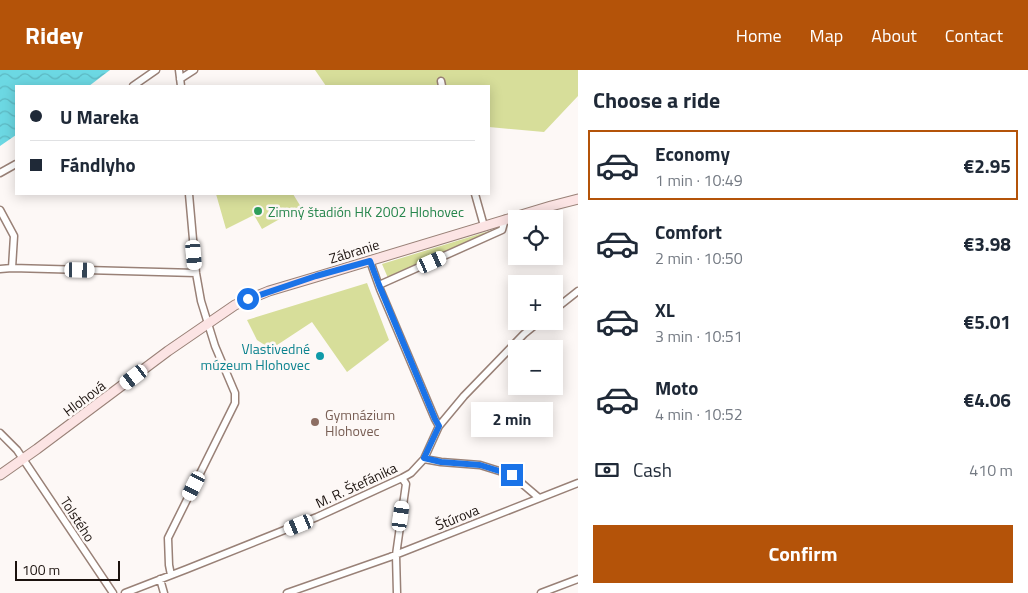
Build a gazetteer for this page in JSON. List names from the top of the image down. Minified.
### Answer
{"streets":{"main road":["Zábranie","Hlohová"],"street":["M. R. Štefánika","Štúrova","Tolstého"]},"crossings":[["Zábranie","Hlohová"],["Hlohová","Tolstého"]],"places":["Zimný štadión HK 2002 Hlohovec","Vlastivedné múzeum Hlohovec","Gymnázium Hlohovec"],"scale_bar":"100 m","page":{"header":"Ridey","nav":["Home","Map","About","Contact"],"heading":"Choose a ride","banner":["U Mareka","Fándlyho"],"list":[{"name":"Economy","note":"1 min · 10:49","value":"€2.95"},{"name":"Comfort","note":"2 min · 10:50","value":"€3.98"},{"name":"XL","note":"3 min · 10:51","value":"€5.01"},{"name":"Moto","note":"4 min · 10:52","value":"€4.06"}],"map_buttons":["+","−"],"bubble":"2 min","pay":["Cash","410 m"],"buttons":"Confirm","scale":"100 m"}}
